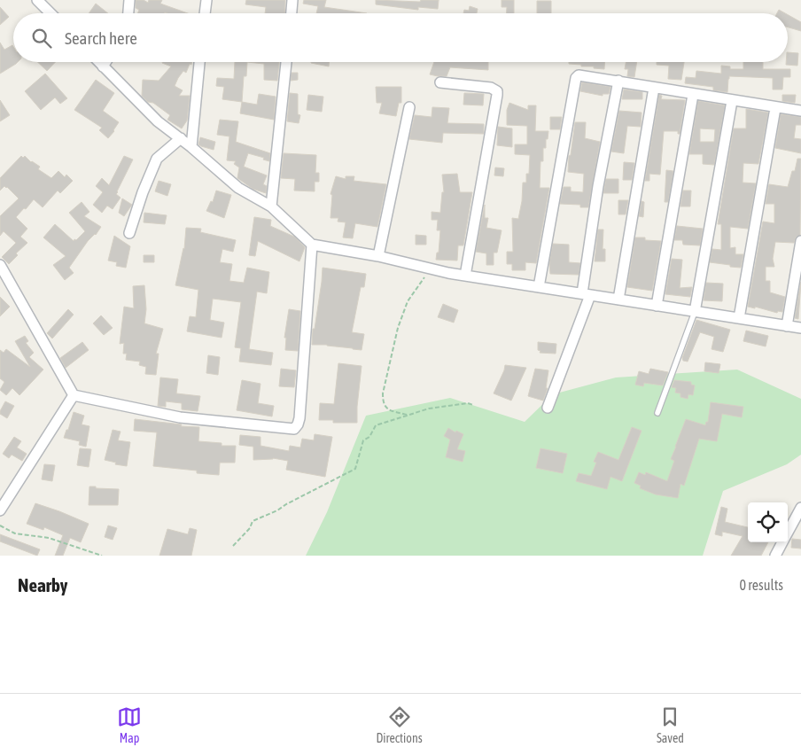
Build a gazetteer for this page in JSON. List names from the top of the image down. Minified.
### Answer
{"page":{"search":"Search here","heading":["Nearby","0 results"],"nav":["Map","Directions","Saved"]}}
